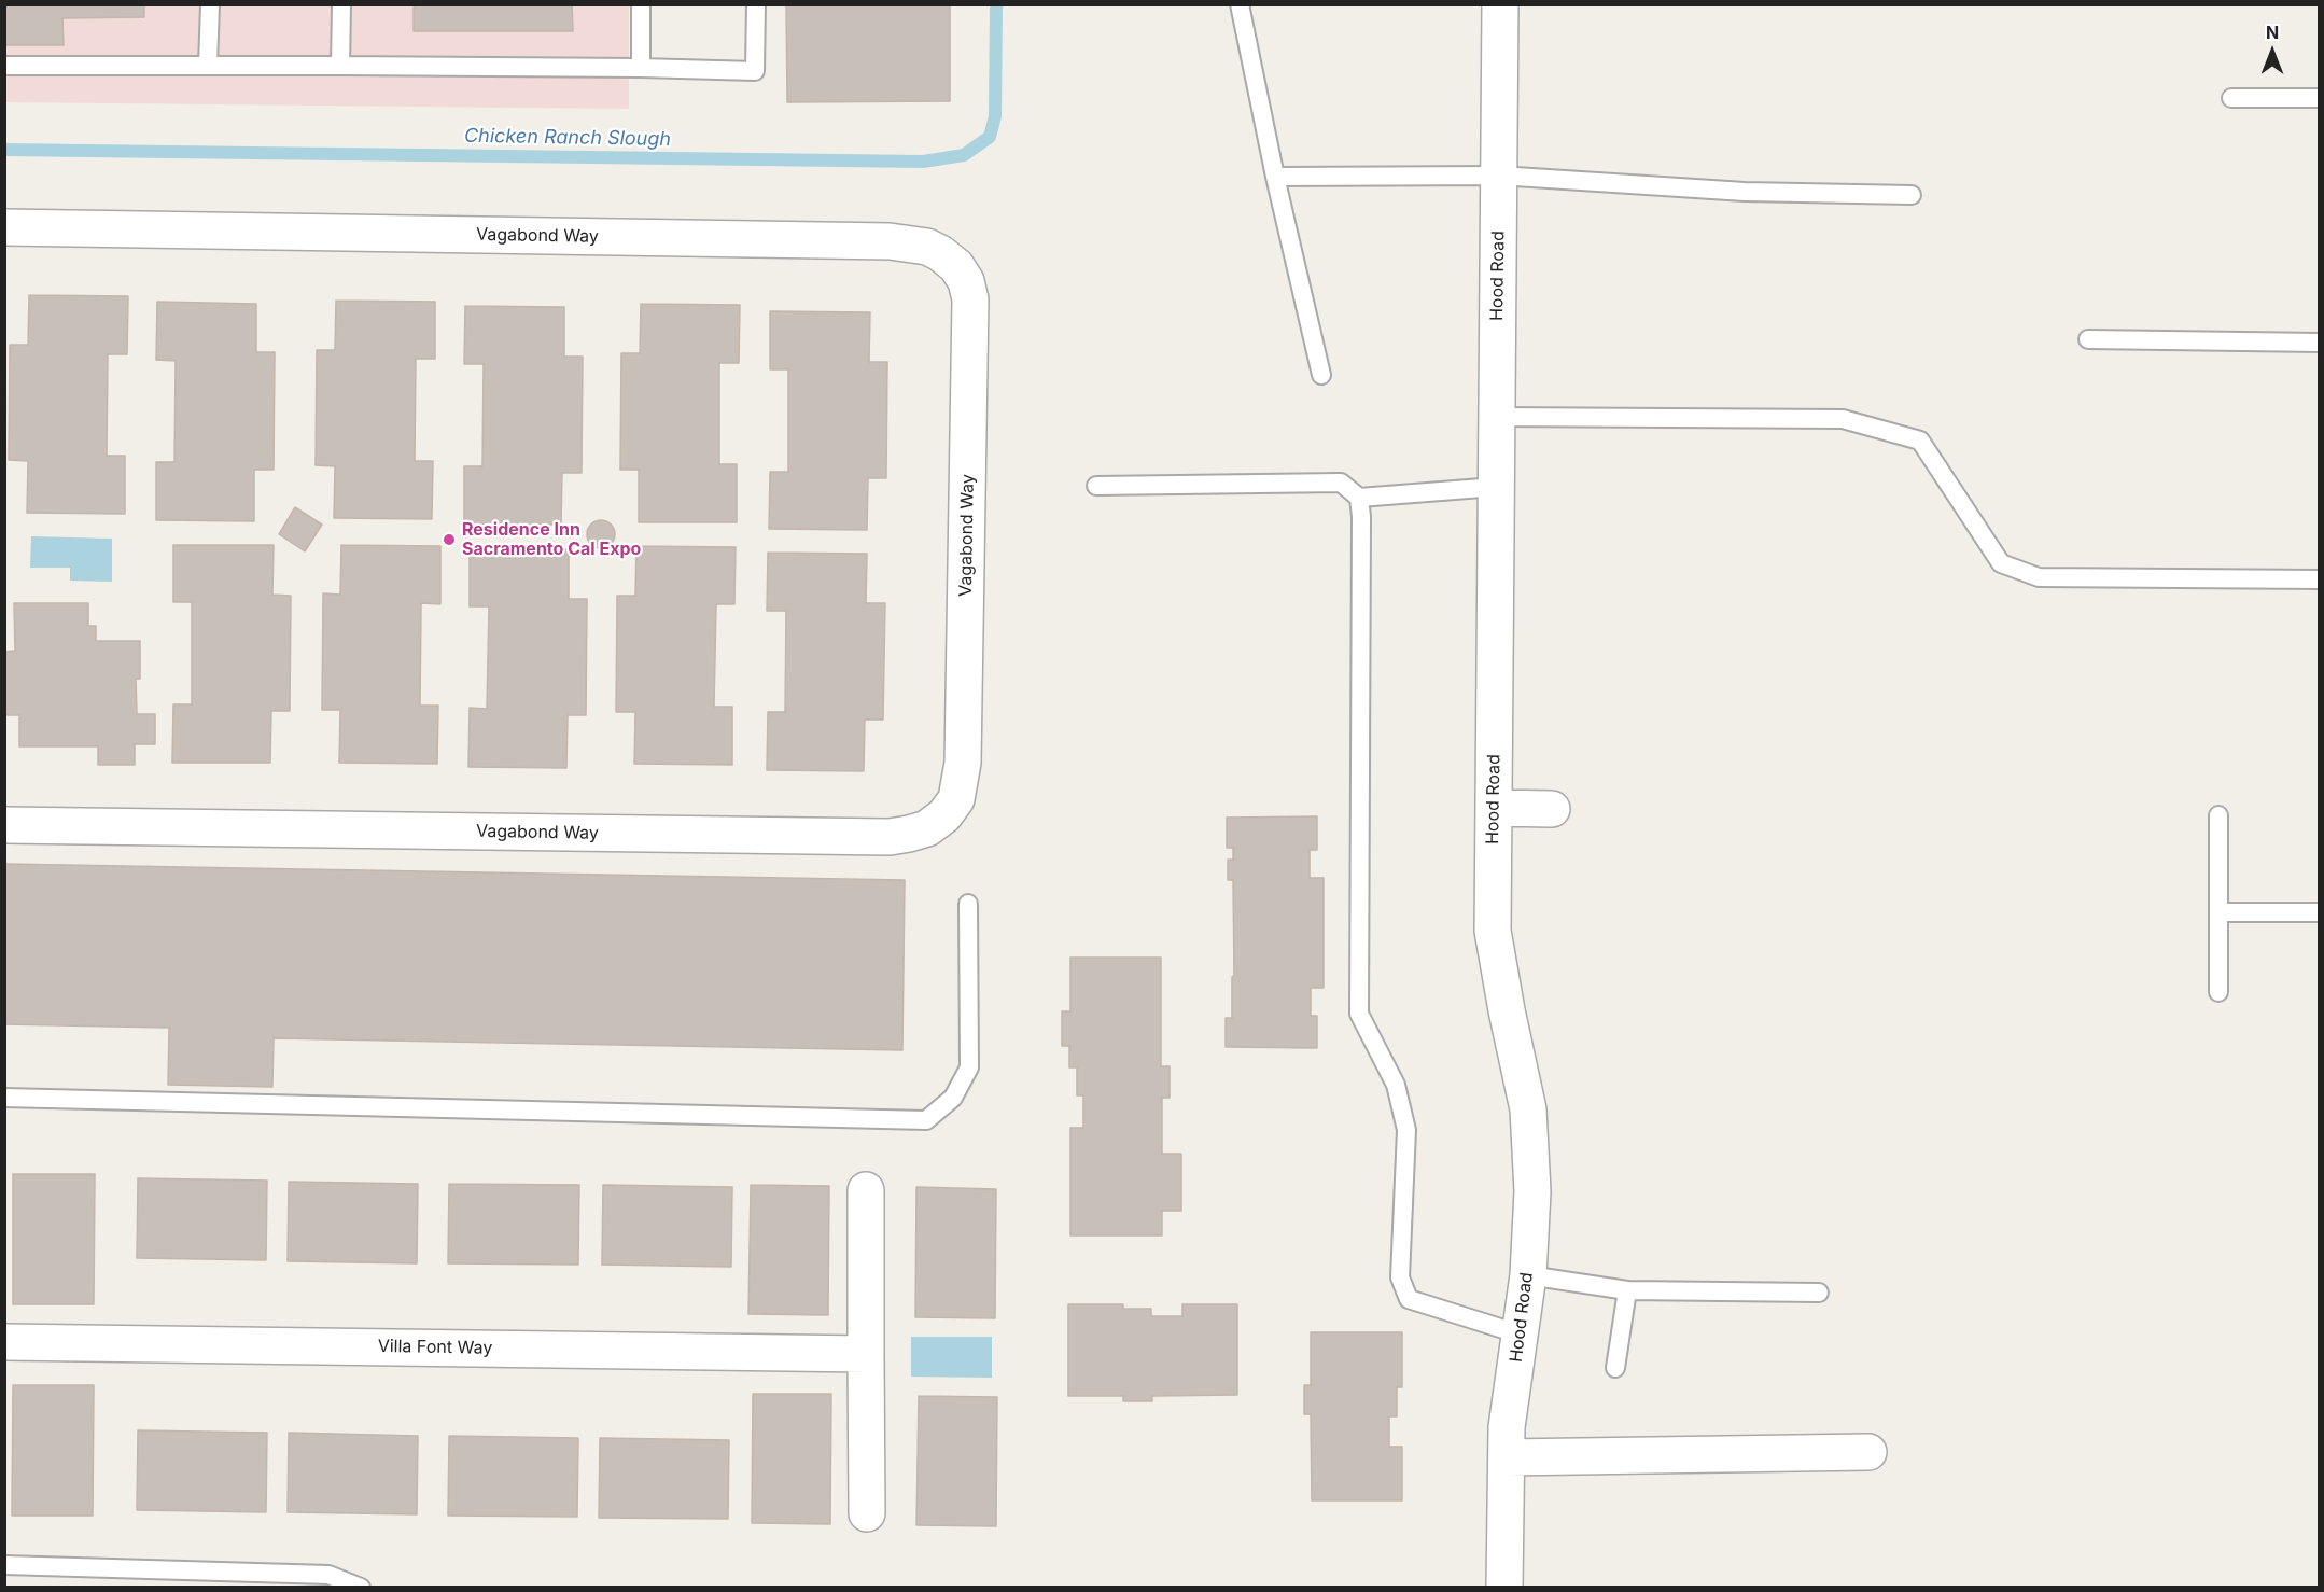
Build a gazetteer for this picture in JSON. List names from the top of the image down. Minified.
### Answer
{"streets":{"street":["Vagabond Way","Hood Road","Villa Font Way"]},"water":["Chicken Ranch Slough"],"places":["Residence Inn Sacramento Cal Expo"],"north":"top"}
